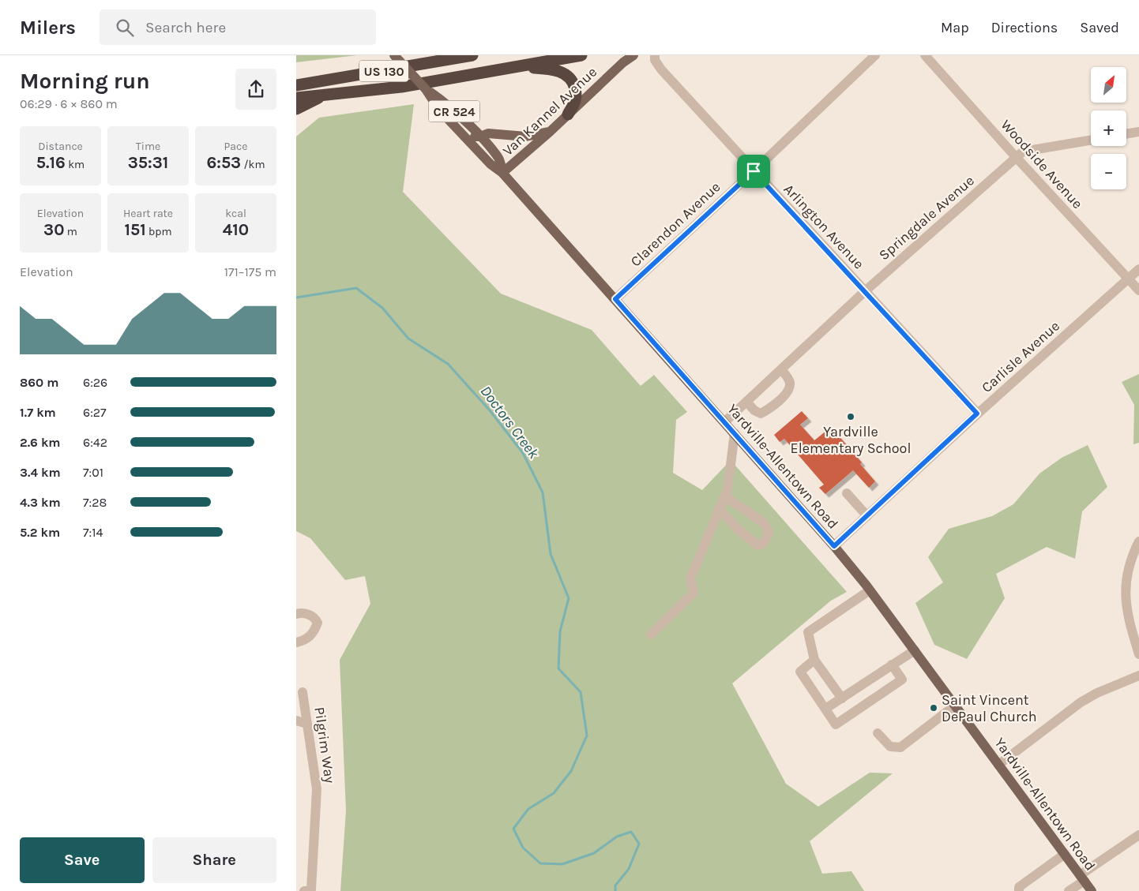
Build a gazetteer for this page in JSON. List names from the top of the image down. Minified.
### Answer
{"streets":{"highway":["US 130"],"main road":["CR 524","Van Kannel Avenue","Yardville-Allentown Road"],"street":["Woodside Avenue","Springdale Avenue","Clarendon Avenue","Arlington Avenue","Carlisle Avenue","Pilgrim Way"]},"crossings":[["Van Kannel Avenue","Yardville-Allentown Road"],["Woodside Avenue","Springdale Avenue"],["Woodside Avenue","Carlisle Avenue"],["Springdale Avenue","Arlington Avenue"],["Springdale Avenue","Yardville-Allentown Road"],["Clarendon Avenue","Arlington Avenue"],["Clarendon Avenue","Yardville-Allentown Road"],["Arlington Avenue","Carlisle Avenue"],["Carlisle Avenue","Yardville-Allentown Road"]],"water":["Doctors Creek"],"places":["Yardville Elementary School","Saint Vincent DePaul Church"],"north":"top right","page":{"header":"Milers","search":"Search here","nav":["Map","Directions","Saved"],"heading":["Morning run","06:29 · 6 × 860 m"],"map_buttons":["+","−"],"stats":[["Distance","5.16 km"],["Time","35:31"],["Pace","6:53 /km"],["Elevation","30 m"],["Heart rate","151 bpm"],["kcal","410"]],"chart":["Elevation","171–175 m"],"list":[{"name":"860 m","note":"6:26"},{"name":"1.7 km","note":"6:27"},{"name":"2.6 km","note":"6:42"},{"name":"3.4 km","note":"7:01"},{"name":"4.3 km","note":"7:28"},{"name":"5.2 km","note":"7:14"}],"buttons":["Save","Share"]}}
